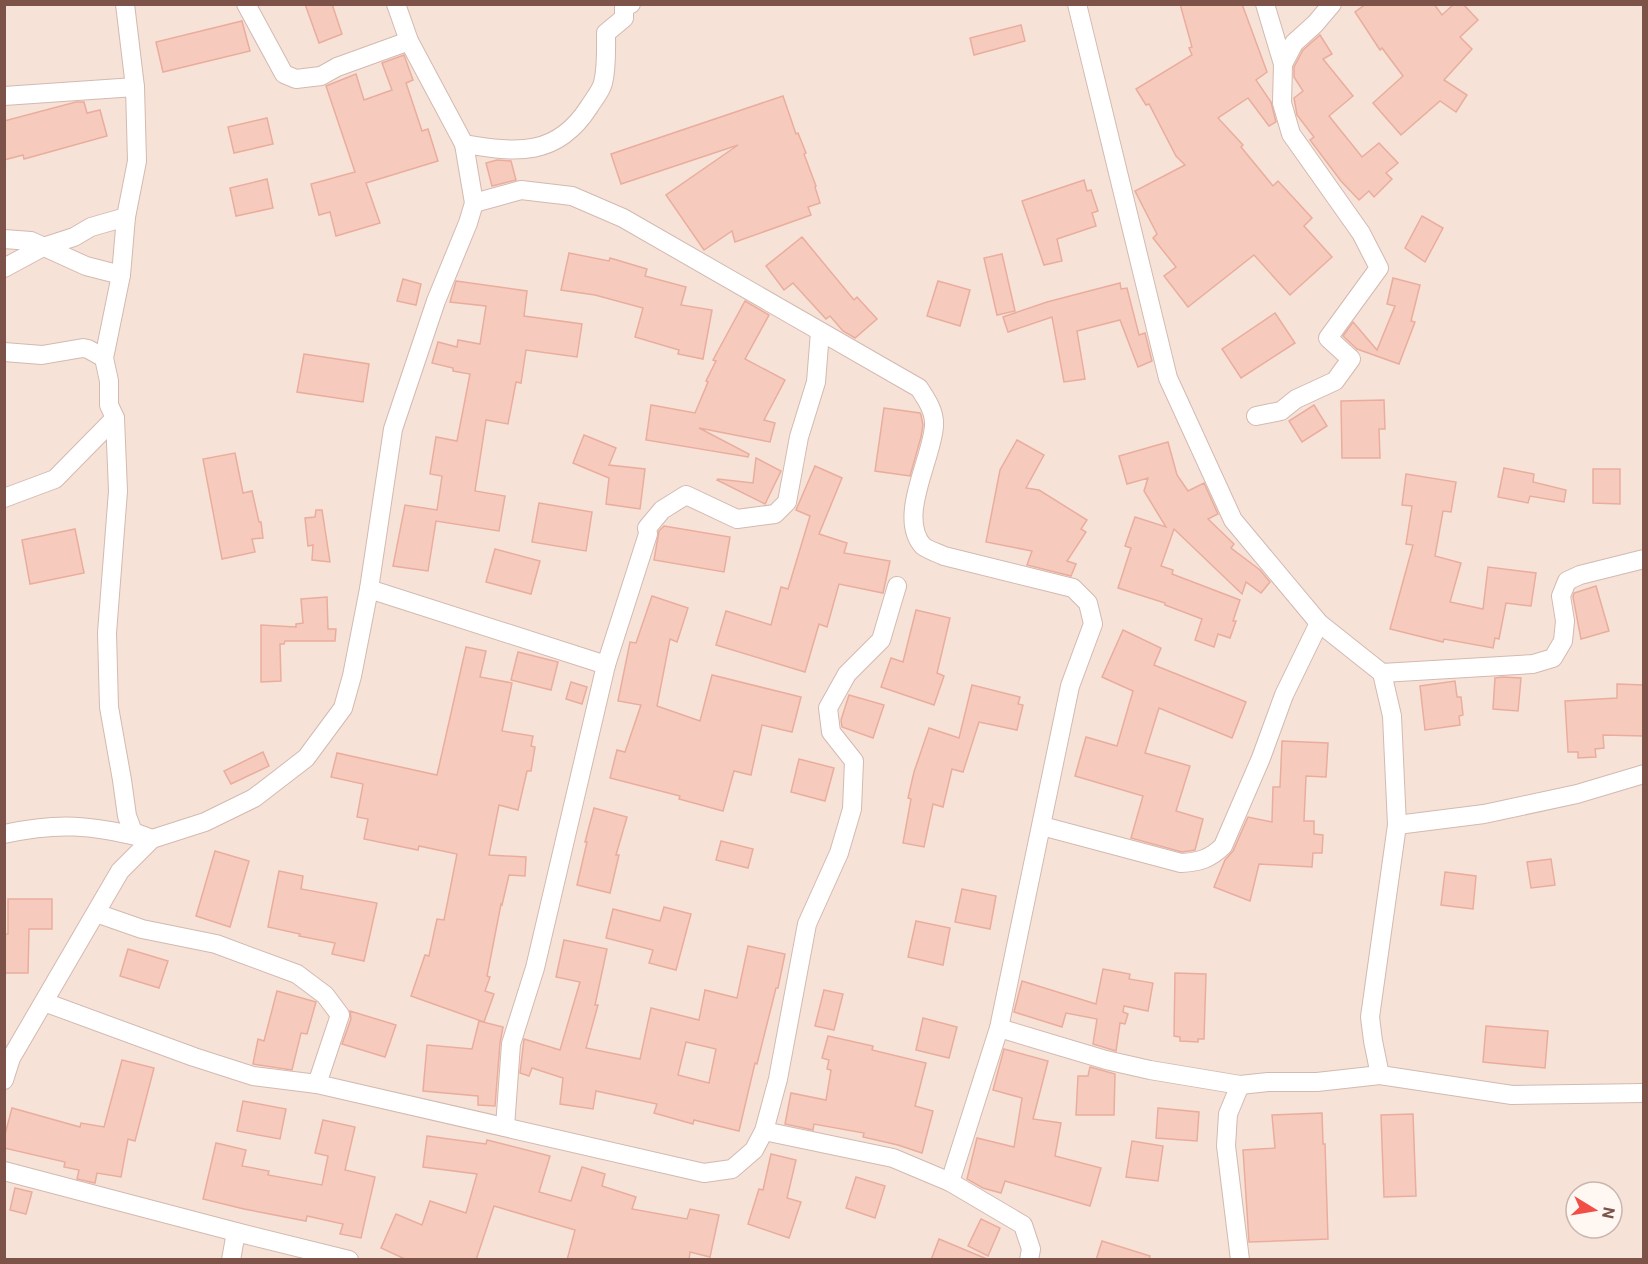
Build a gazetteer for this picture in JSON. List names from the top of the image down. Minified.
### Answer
{"north":"right"}
